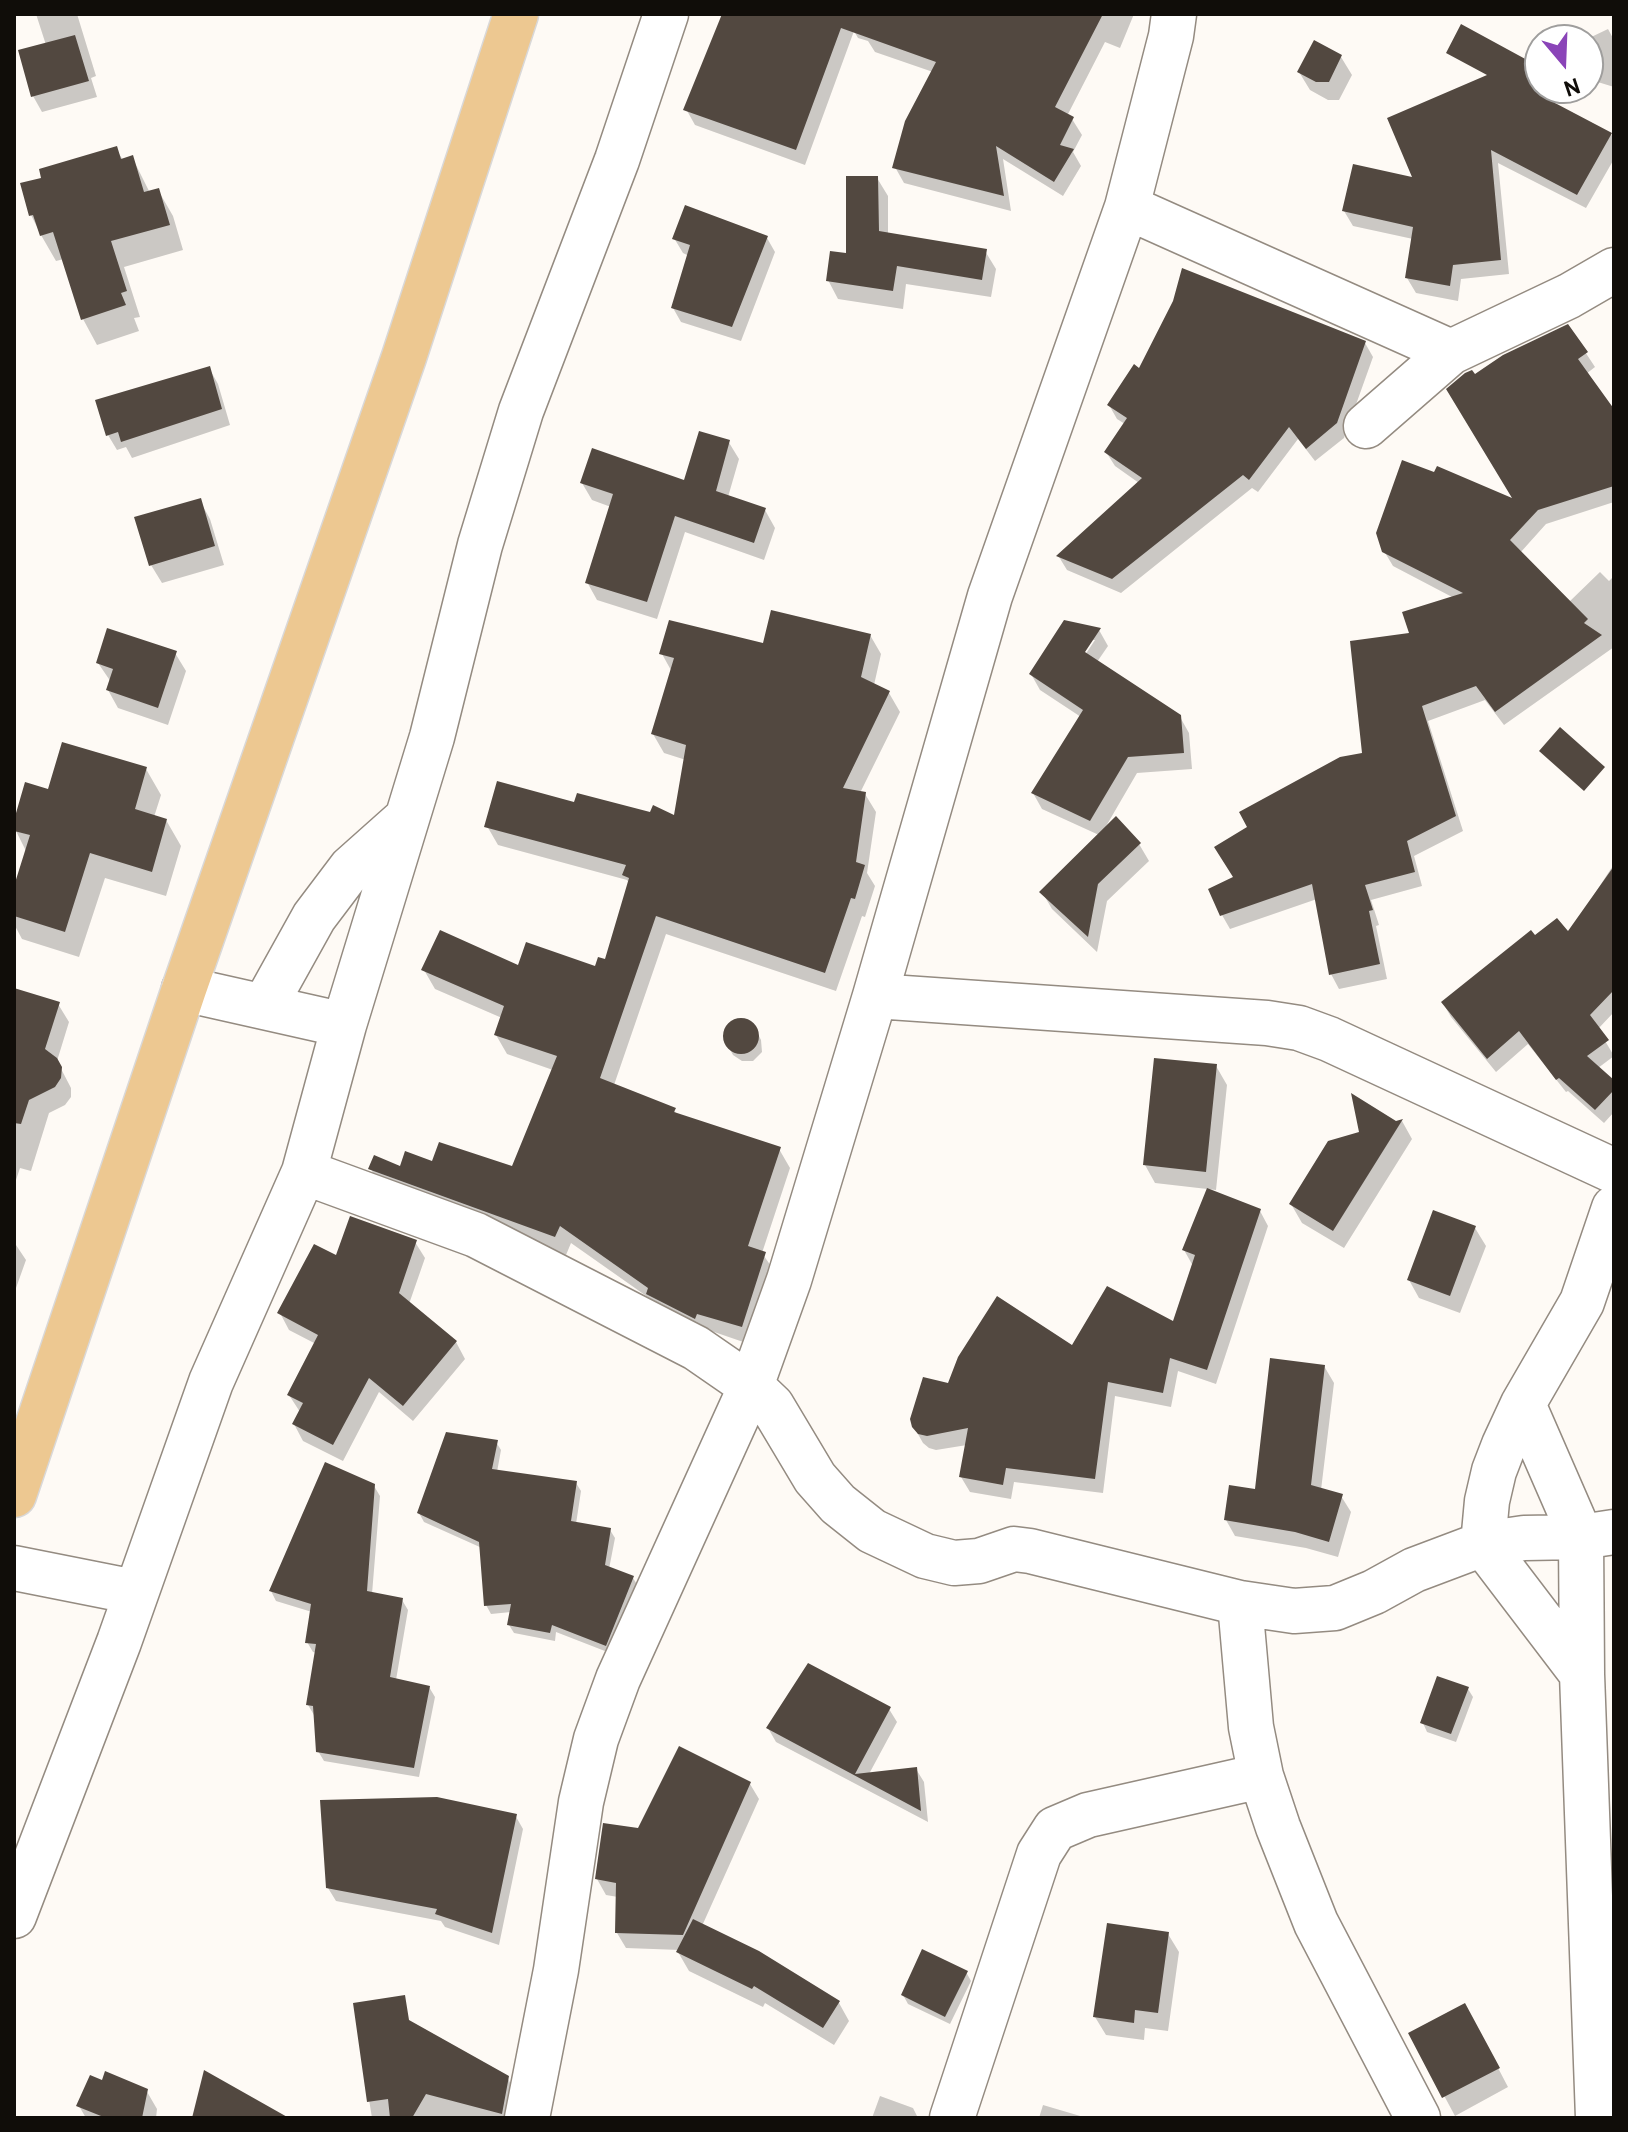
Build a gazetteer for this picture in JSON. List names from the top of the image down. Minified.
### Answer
{"north":"bottom"}
